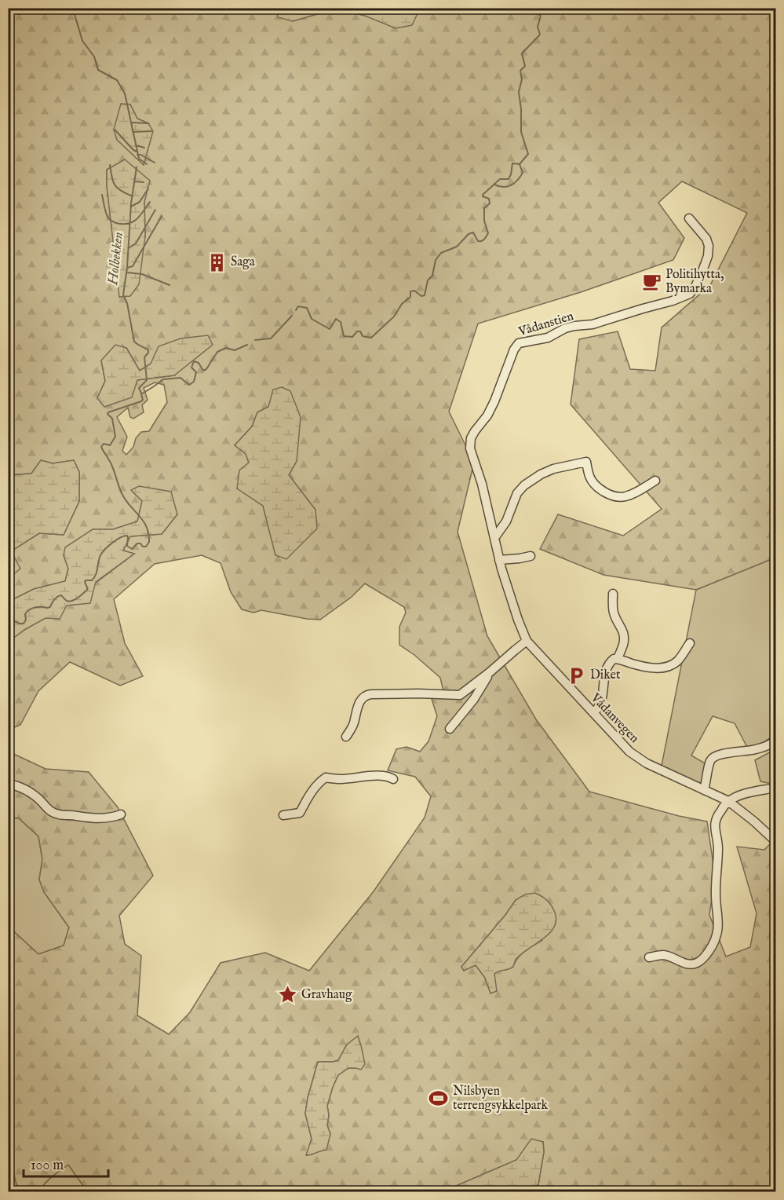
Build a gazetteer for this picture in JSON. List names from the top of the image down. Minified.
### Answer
{"streets":{"street":["Vådanstien","Vådanvegen"]},"crossings":[["Vådanstien","Vådanvegen"]],"water":["Holbekken"],"places":{"building":["Saga"],"cafe":["Politihytta, Bymarka"],"parking":["Diket"],"place":["Gravhaug"],"sports":["Nilsbyen terrengsykkelpark"]},"scale_bar":"100 m"}
